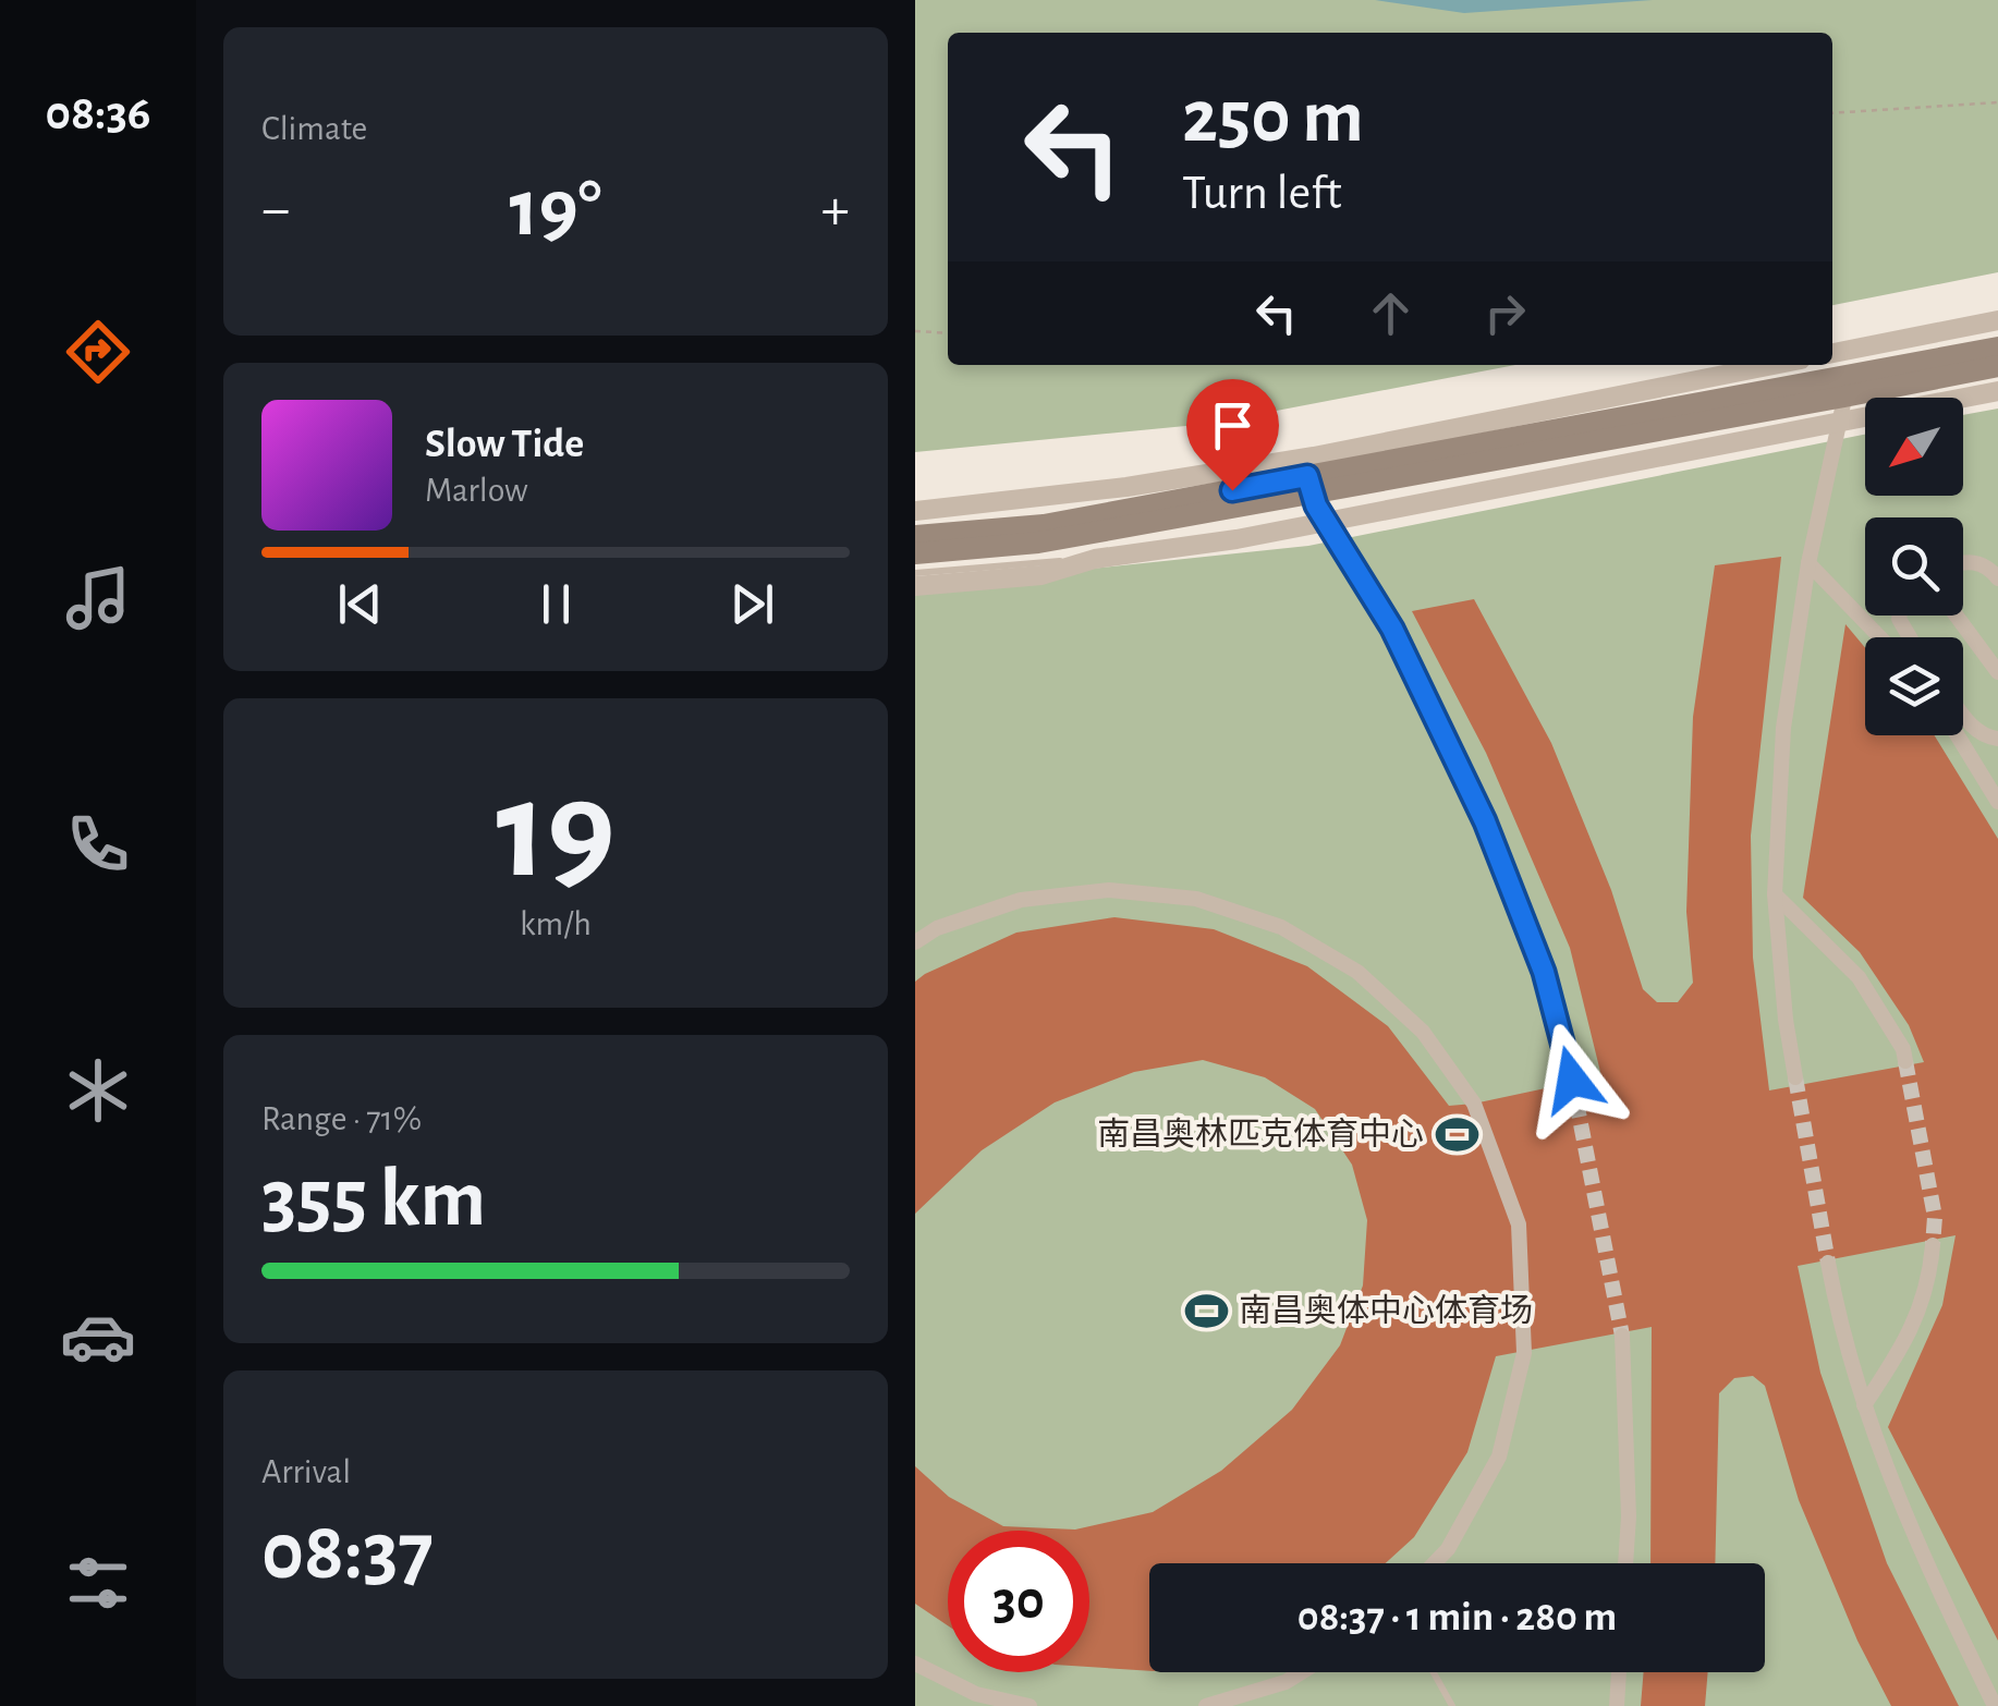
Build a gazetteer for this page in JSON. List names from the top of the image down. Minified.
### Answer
{"places":{"sports":["南昌奥林匹克体育中心","南昌奥体中心体育场"]},"north":"bottom left","page":{"tabs":"08:36","tile":["Climate",["19","km/h"],["Range · 71%","355 km"],["Arrival","08:37"]],"turn":["250 m","Turn left"],"heat":["−","19°","+"],"song":["Slow Tide","Marlow"],"limit":"30","trip":"08:37 · 1 min · 280 m"}}
